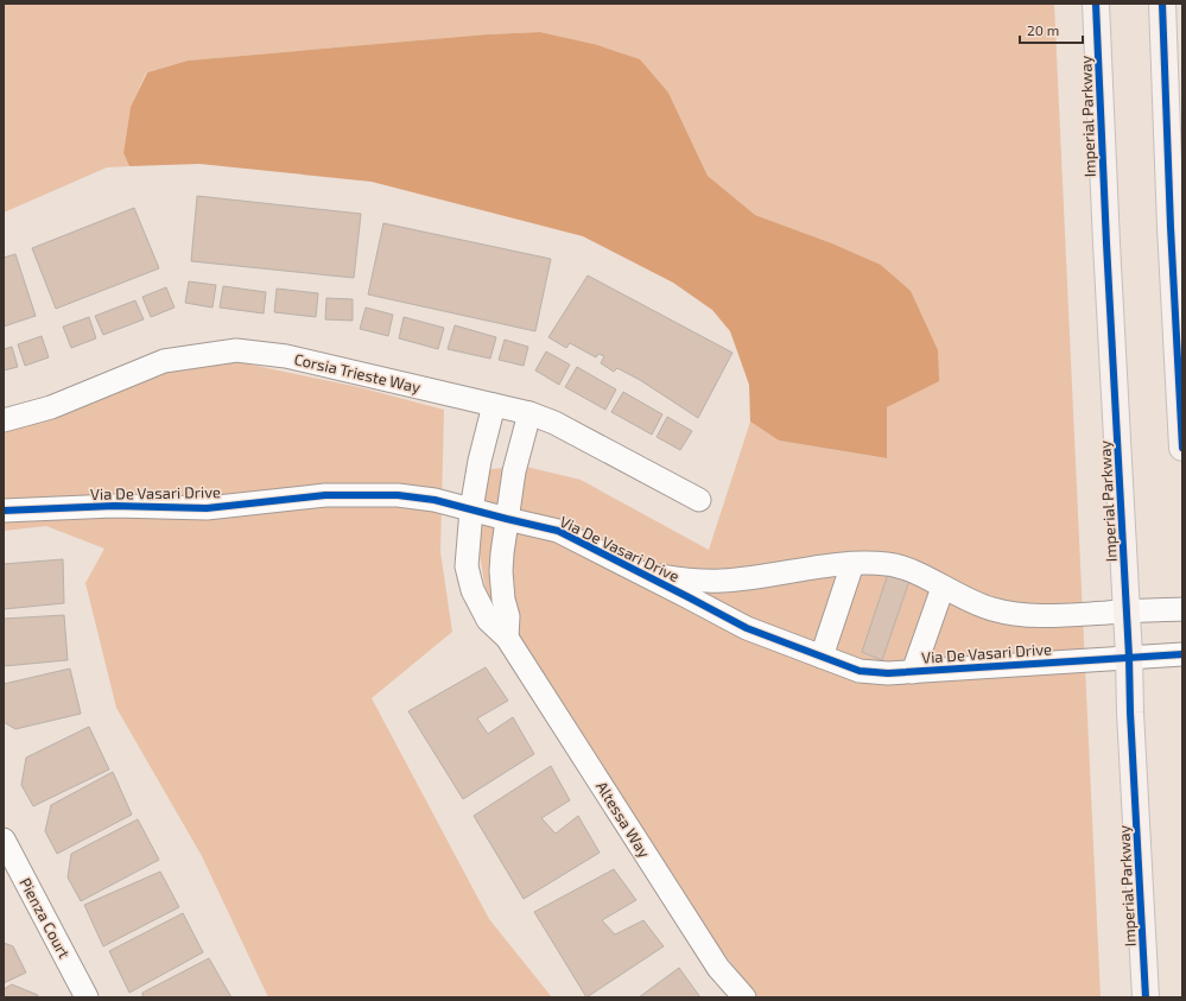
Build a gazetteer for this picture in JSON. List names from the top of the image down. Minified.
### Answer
{"streets":{"main road":["Imperial Parkway"],"street":["Corsia Trieste Way","Via De Vasari Drive","Altessa Way","Pienza Court"]},"crossings":[["Imperial Parkway","Via De Vasari Drive"],["Corsia Trieste Way","Altessa Way"],["Via De Vasari Drive","Altessa Way"]],"scale_bar":"20 m"}
